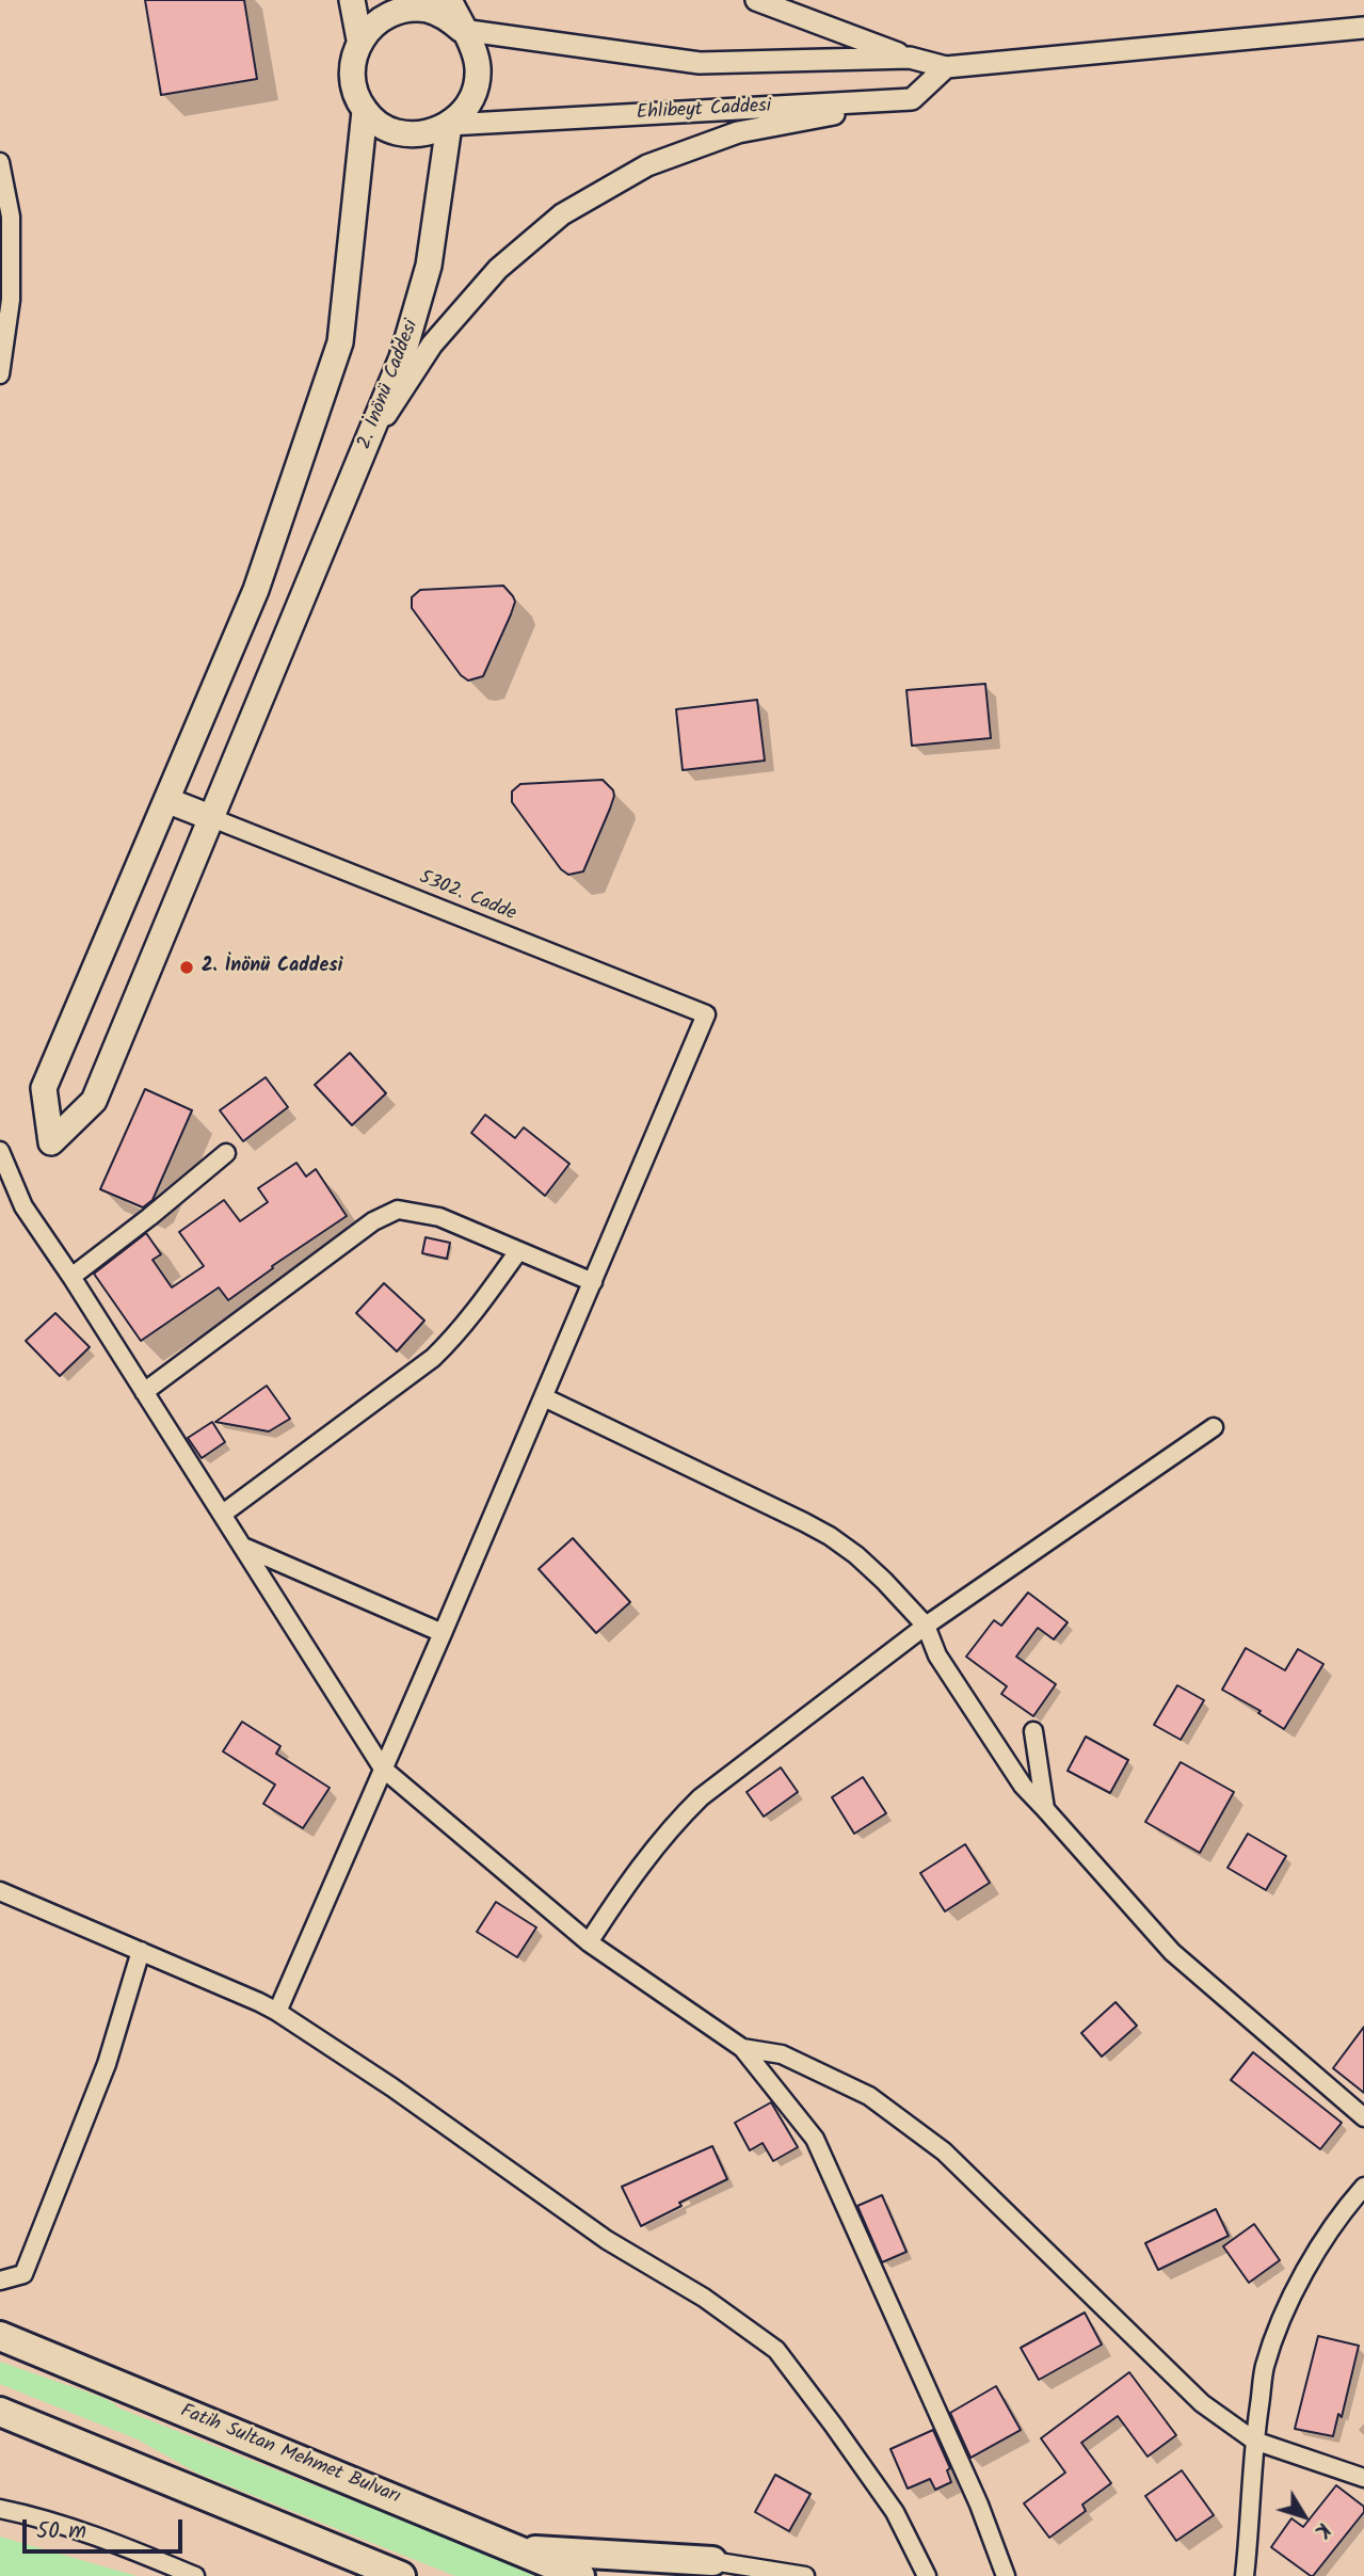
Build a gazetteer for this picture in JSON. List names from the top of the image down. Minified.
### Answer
{"streets":{"highway":["Fatih Sultan Mehmet Bulvarı"],"main road":["2. İnönü Caddesi"],"street":["Ehlibeyt Caddesi","5302. Cadde"]},"crossings":[["Ehlibeyt Caddesi","2. İnönü Caddesi"],["2. İnönü Caddesi","5302. Cadde"]],"places":["2. İnönü Caddesi"],"scale_bar":"50 m","north":"bottom right"}
